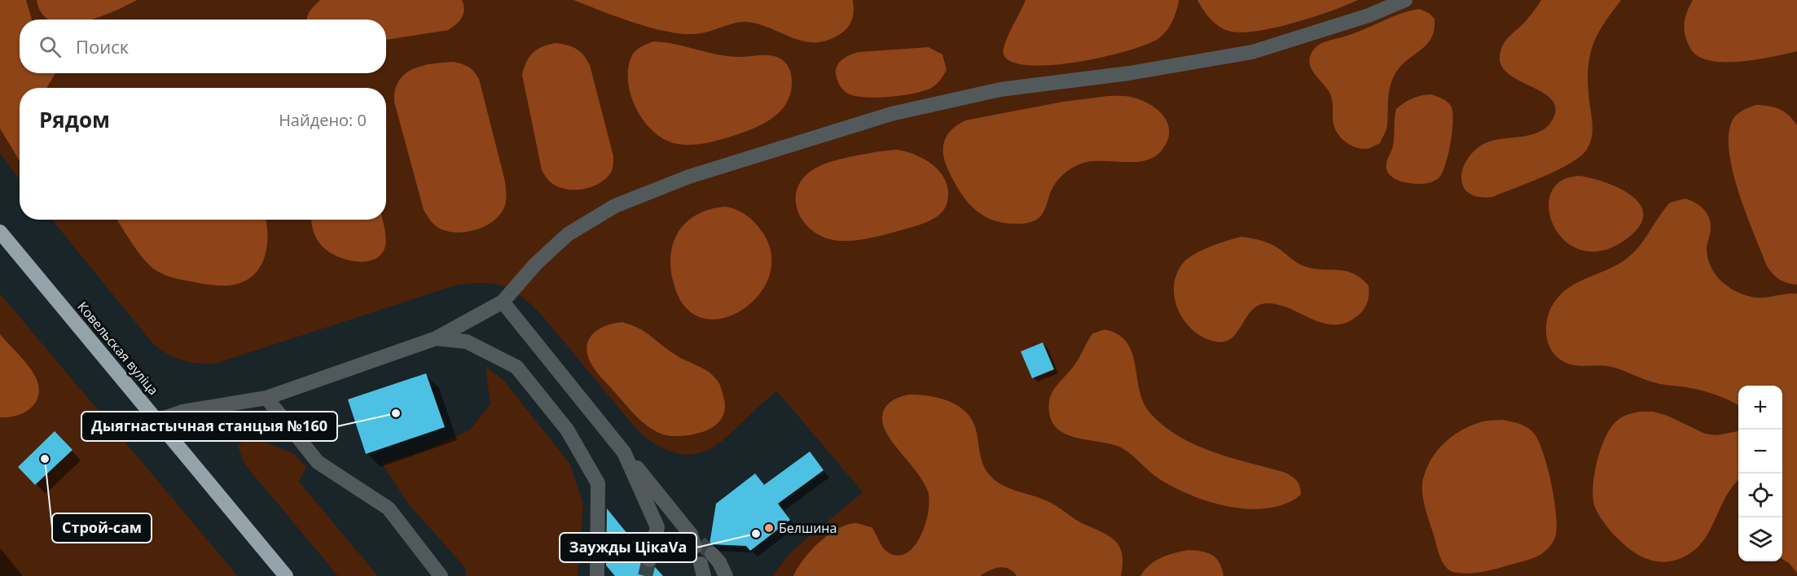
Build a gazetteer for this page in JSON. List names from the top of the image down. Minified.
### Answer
{"streets":{"highway":["Ковельская вуліца"]},"places":["Дыягнастычная станцыя №160","Строй-сам","Белшина","Заужды ЦікаVа"],"page":{"search":"Поиск","heading":["Рядом","Найдено: 0"],"map_buttons":["+","−"]}}
